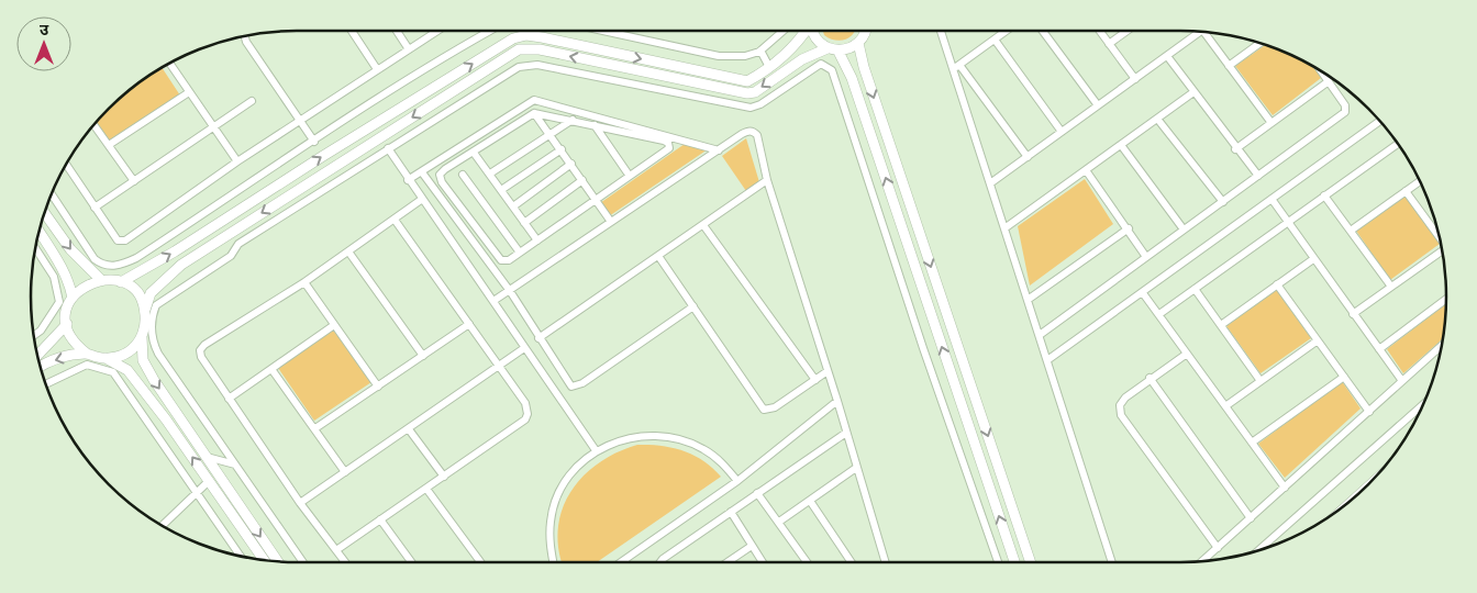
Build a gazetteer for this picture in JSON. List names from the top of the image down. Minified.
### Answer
{"north":"top"}
